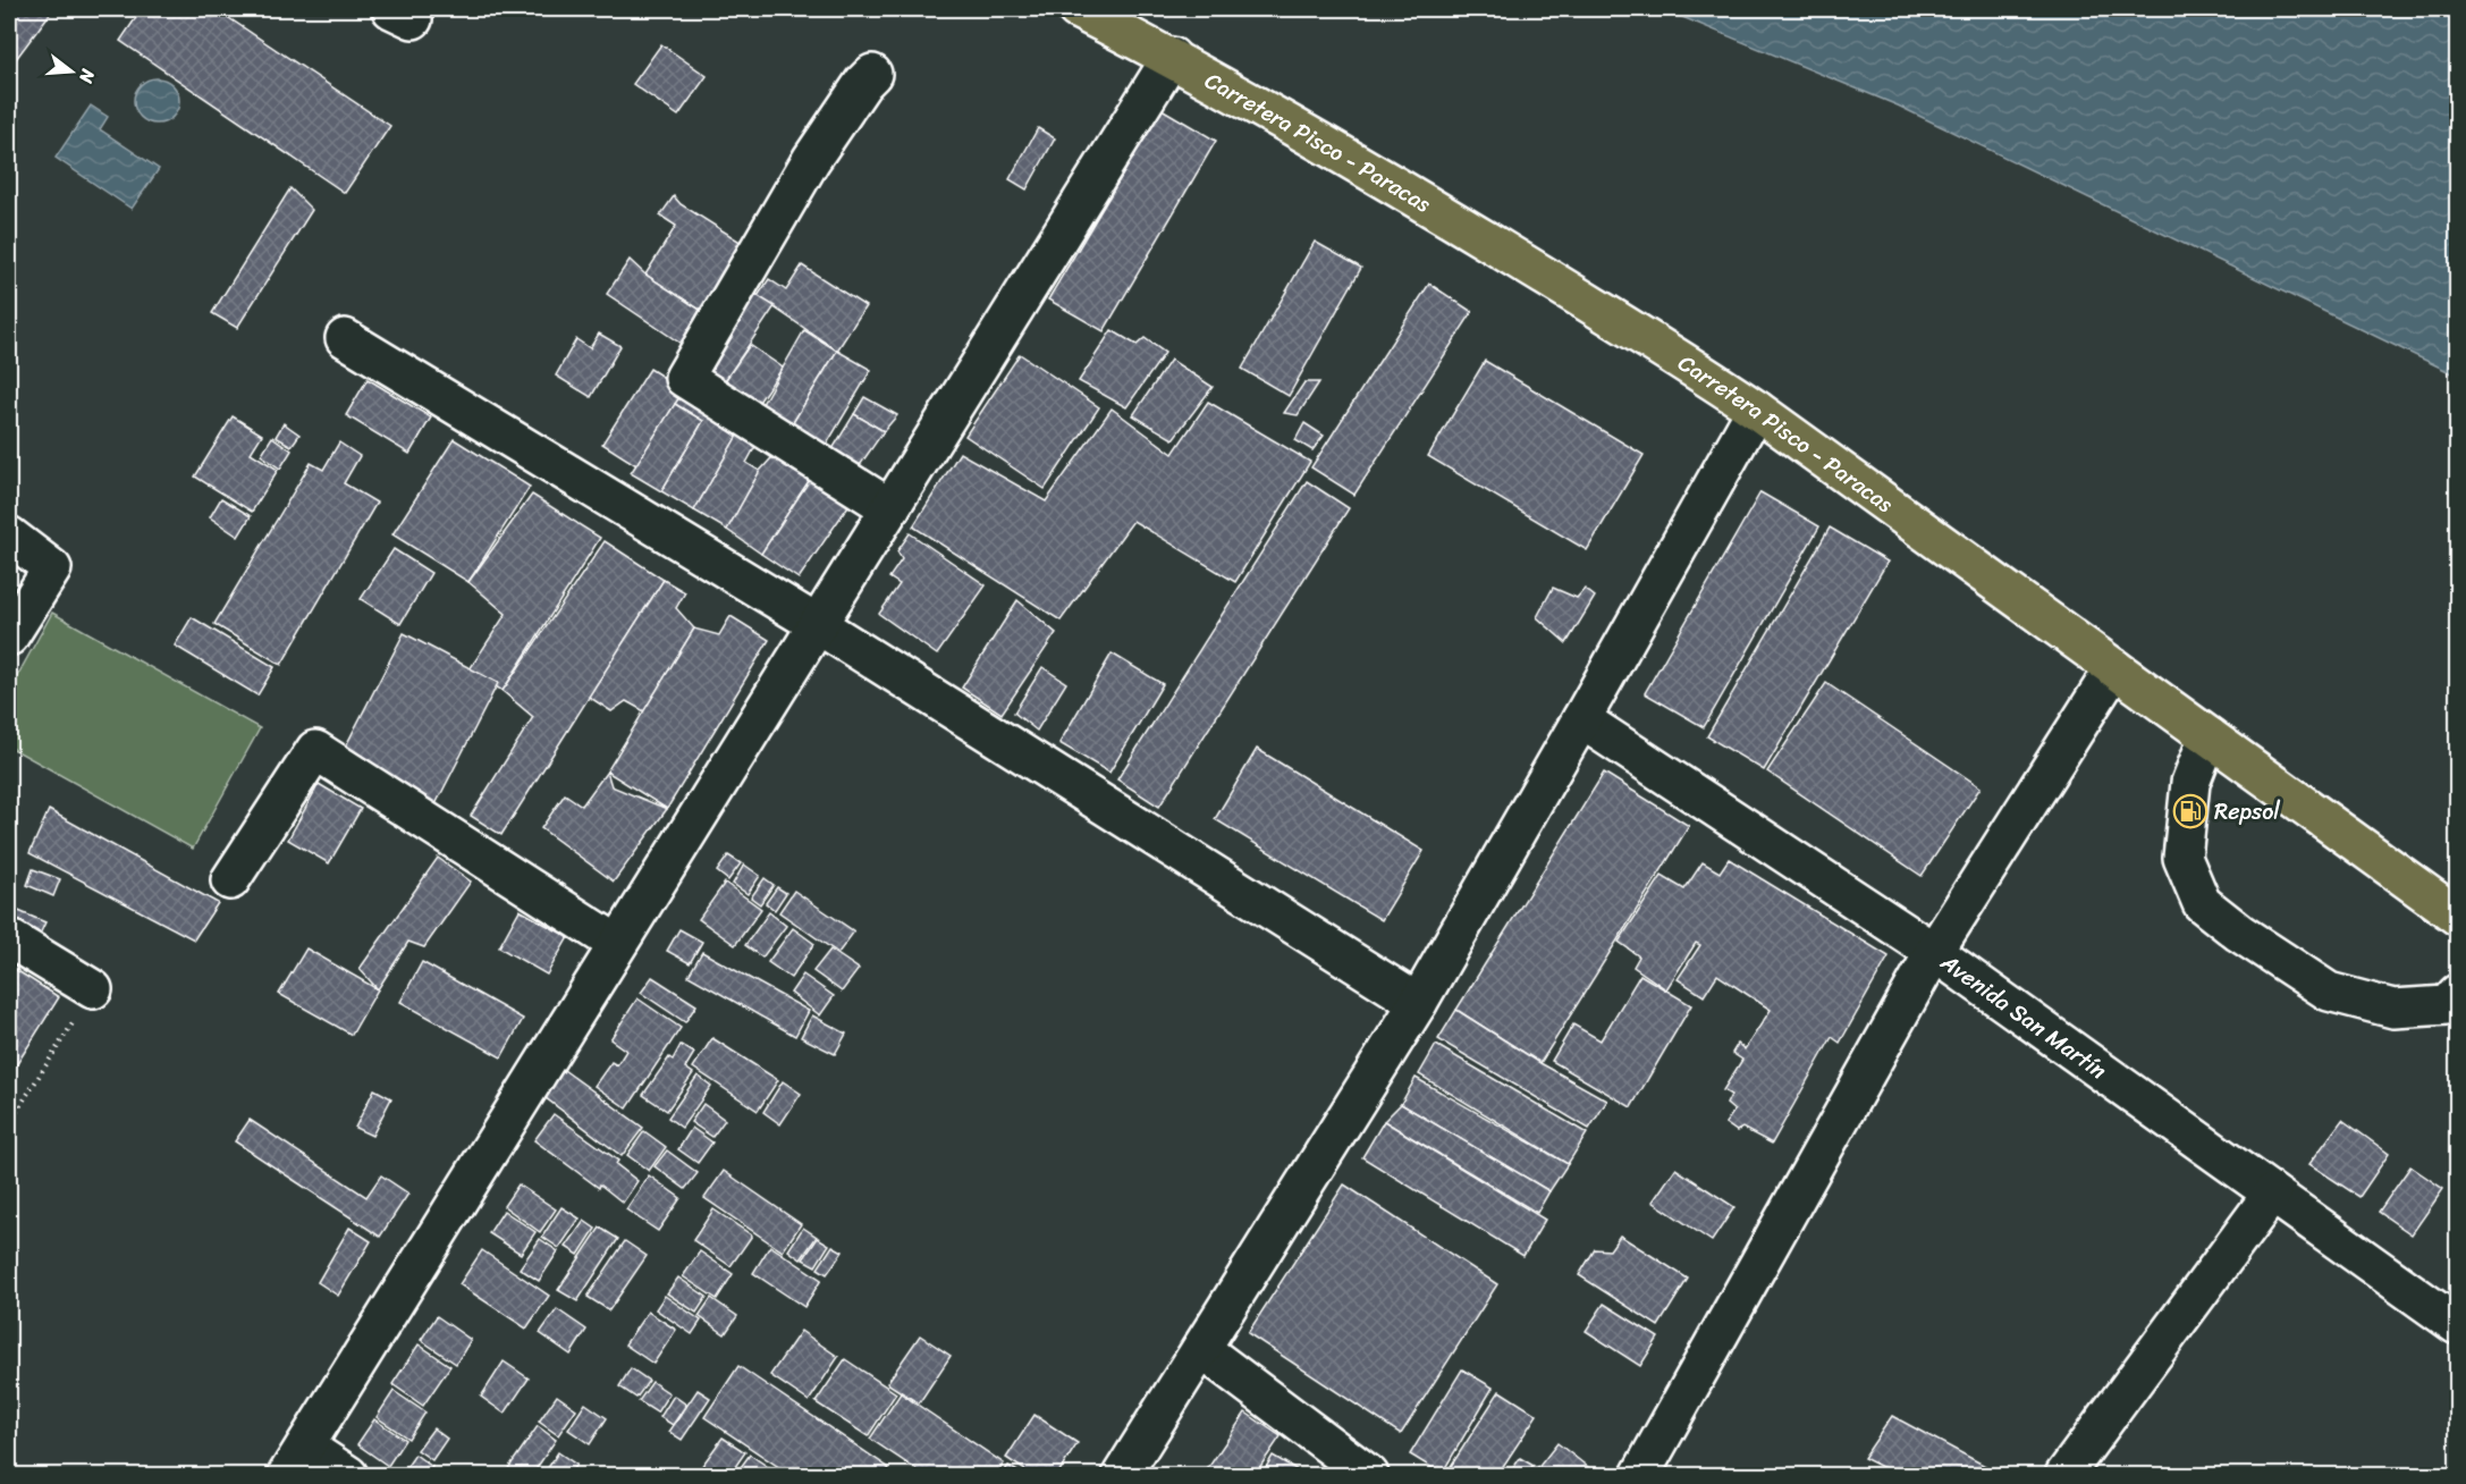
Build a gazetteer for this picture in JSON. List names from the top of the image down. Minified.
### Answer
{"streets":{"main road":["Carretera Pisco - Paracas"],"street":["Avenida San Martín"]},"places":{"fuel station":["Repsol"]},"north":"right"}
